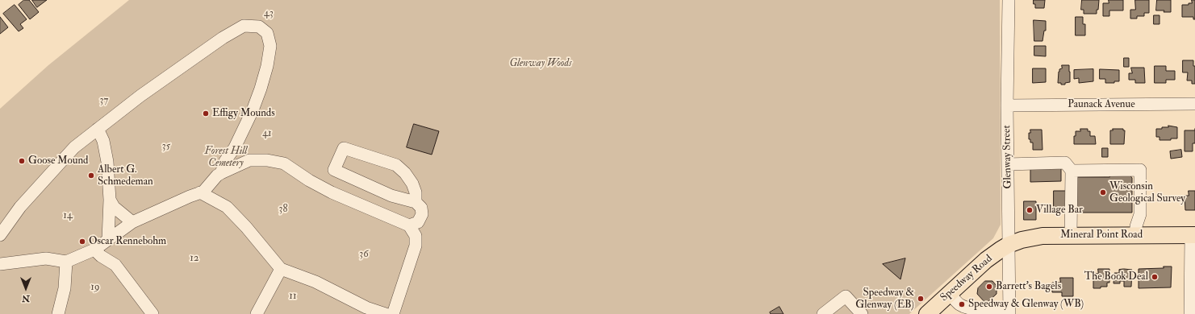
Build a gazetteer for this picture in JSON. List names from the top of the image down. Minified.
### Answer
{"streets":{"main road":["Mineral Point Road","Speedway Road"],"street":["Paunack Avenue","Glenway Street"]},"crossings":[["Paunack Avenue","Glenway Street"],["Glenway Street","Mineral Point Road"],["Glenway Street","Speedway Road"],["Mineral Point Road","Speedway Road"]],"parks":["43","Glenway Woods","37","41","35","Forest Hill Cemetery","38","14","36","12","19","11"],"places":["Effigy Mounds","Goose Mound","Albert G. Schmedeman","Wisconsin Geological Survey","Village Bar","Oscar Rennebohm","The Book Deal","Barrett's Bagels","Speedway & Glenway (EB)","Speedway & Glenway (WB)"],"north":"bottom"}
